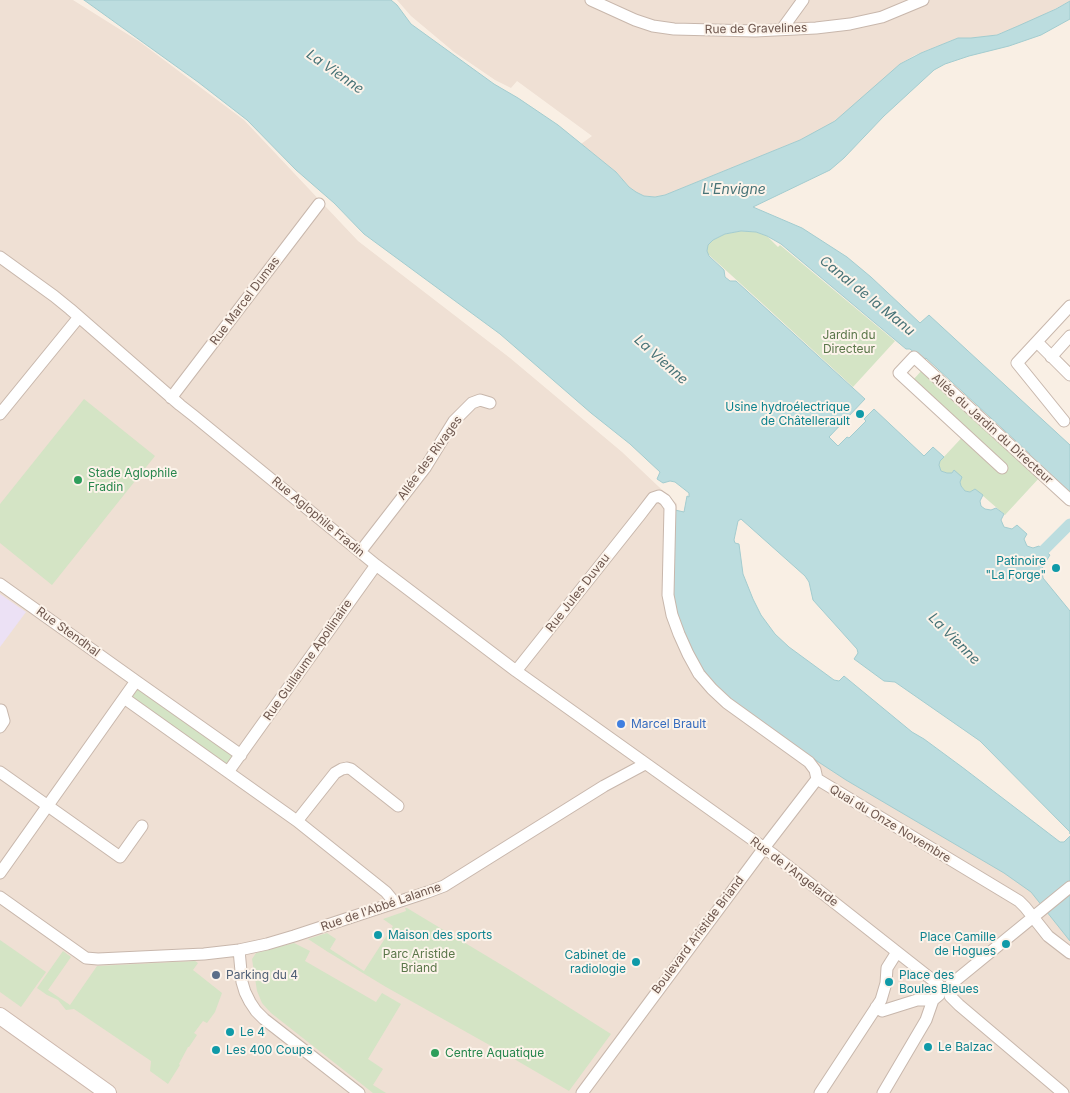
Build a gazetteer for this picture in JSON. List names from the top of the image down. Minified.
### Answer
{"streets":{"street":["Rue de Gravelines","Rue Marcel Dumas","Allée du Jardin du Directeur","Allée des Rivages","Rue Aglophile Fradin","Rue Jules Duvau","Rue Stendhal","Rue Guillaume Apollinaire","Quai du Onze Novembre","Rue de l'Angelarde","Rue de l'Abbé Lalanne","Boulevard Aristide Briand"]},"crossings":[["Rue Marcel Dumas","Rue Aglophile Fradin"],["Allée des Rivages","Rue Aglophile Fradin"],["Rue Aglophile Fradin","Rue Jules Duvau"],["Rue Aglophile Fradin","Rue Guillaume Apollinaire"],["Rue Aglophile Fradin","Rue de l'Angelarde"],["Rue Aglophile Fradin","Rue de l'Abbé Lalanne"],["Rue Jules Duvau","Quai du Onze Novembre"],["Rue Stendhal","Rue Guillaume Apollinaire"],["Quai du Onze Novembre","Boulevard Aristide Briand"],["Rue de l'Angelarde","Rue de l'Abbé Lalanne"],["Rue de l'Angelarde","Boulevard Aristide Briand"]],"water":["La Vienne","L'Envigne","Canal de la Manu"],"parks":["Jardin du Directeur","Parc Aristide Briand"],"places":["Usine hydroélectrique de Châtellerault","Stade Aglophile Fradin","Patinoire \"La Forge\"","Marcel Brault","Maison des sports","Place Camille de Hogues","Cabinet de radiologie","Parking du 4","Place des Boules Bleues","Le 4","Le Balzac","Les 400 Coups","Centre Aquatique"]}
